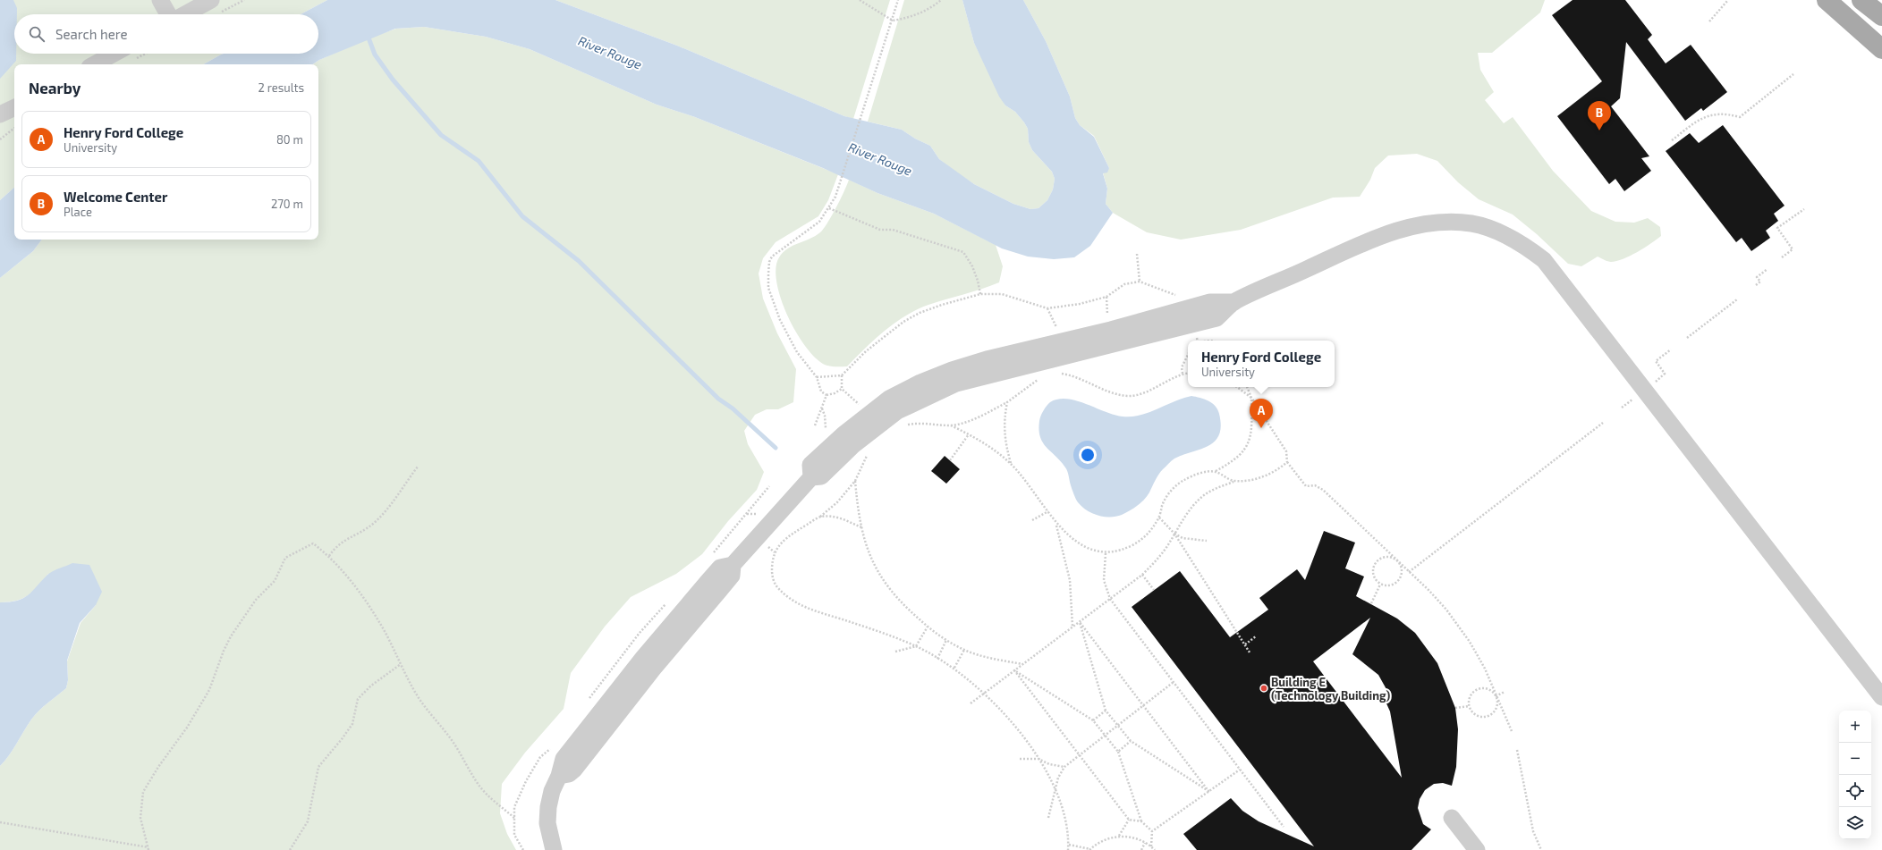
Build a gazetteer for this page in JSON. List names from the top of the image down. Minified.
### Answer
{"water":["River Rouge"],"places":["Building E (Technology Building)"],"page":{"search":"Search here","heading":["Nearby","2 results"],"pins":["B","A"],"list":[{"mark":"A","name":"Henry Ford College","note":"University","value":"80 m"},{"mark":"B","name":"Welcome Center","note":"Place","value":"270 m"}],"popup":["Henry Ford College","University"],"map_buttons":["+","−"]}}
